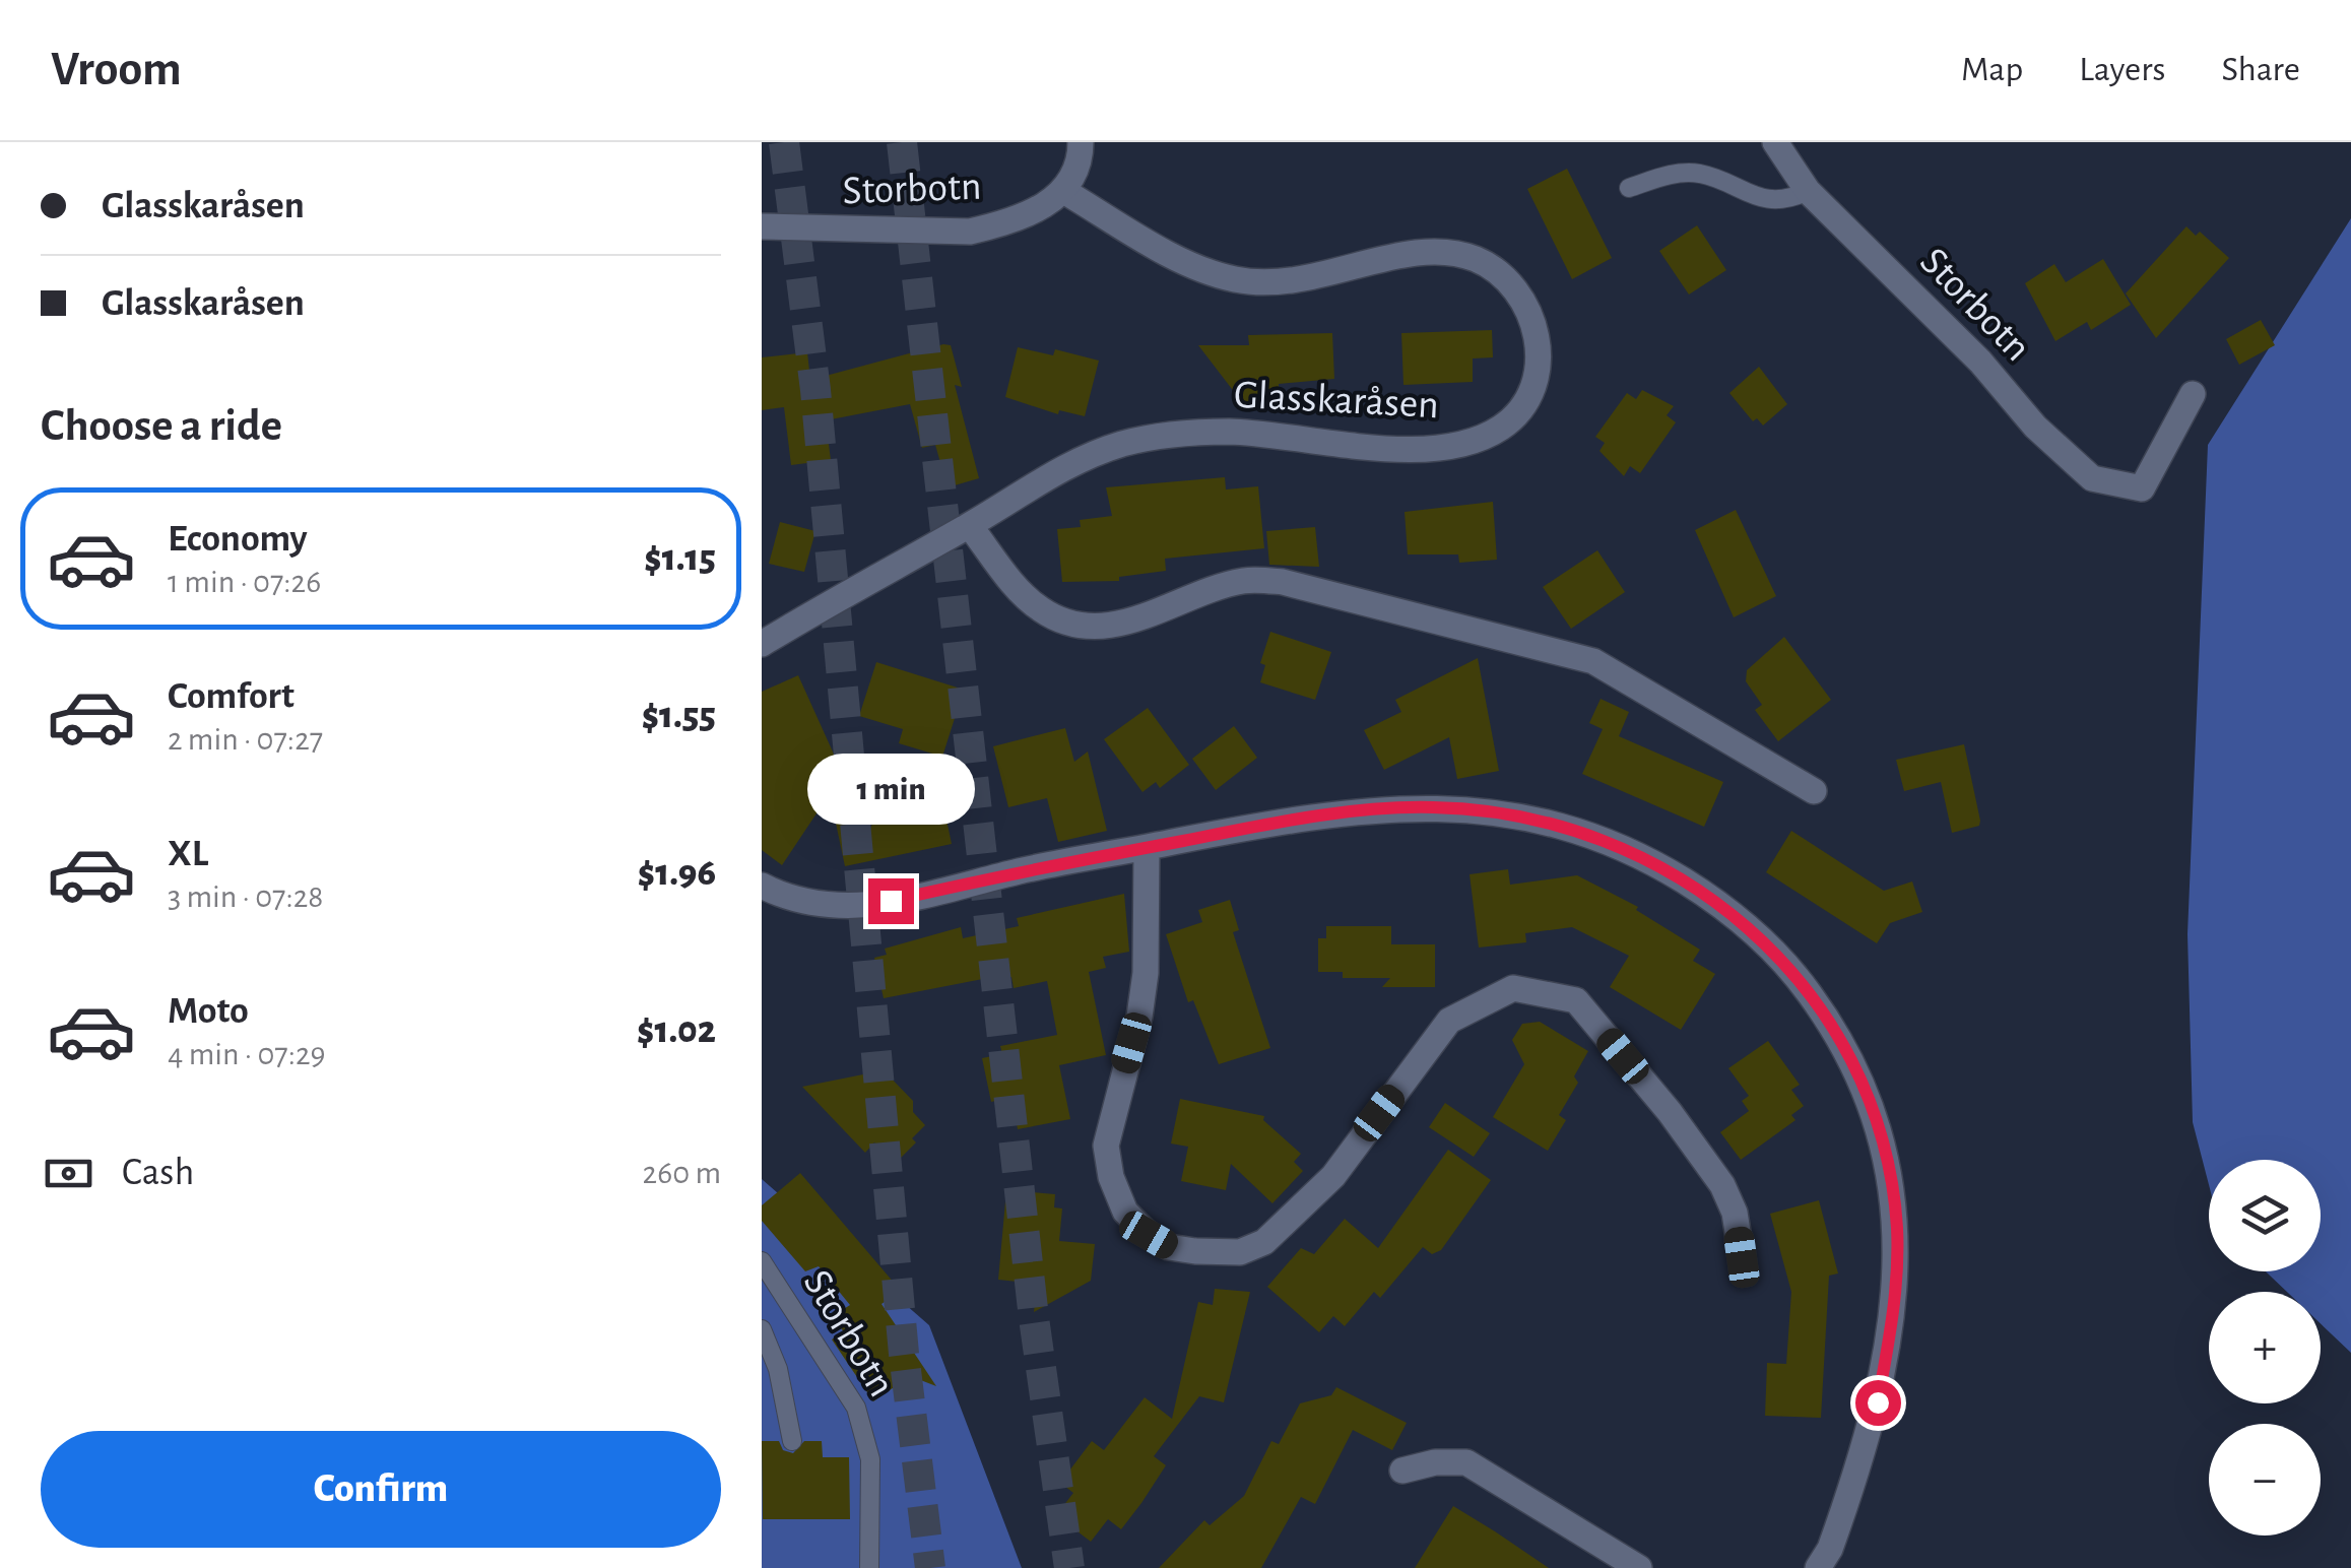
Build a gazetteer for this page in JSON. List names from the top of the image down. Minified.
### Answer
{"streets":{"street":["Storbotn","Glasskaråsen"]},"crossings":[["Storbotn","Glasskaråsen"]],"page":{"header":"Vroom","nav":["Map","Layers","Share"],"banner":["Glasskaråsen","Glasskaråsen"],"heading":"Choose a ride","list":[{"name":"Economy","note":"1 min · 07:26","value":"$1.15"},{"name":"Comfort","note":"2 min · 07:27","value":"$1.55"},{"name":"XL","note":"3 min · 07:28","value":"$1.96"},{"name":"Moto","note":"4 min · 07:29","value":"$1.02"}],"bubble":"1 min","pay":["Cash","260 m"],"map_buttons":["+","−"],"buttons":"Confirm"}}
